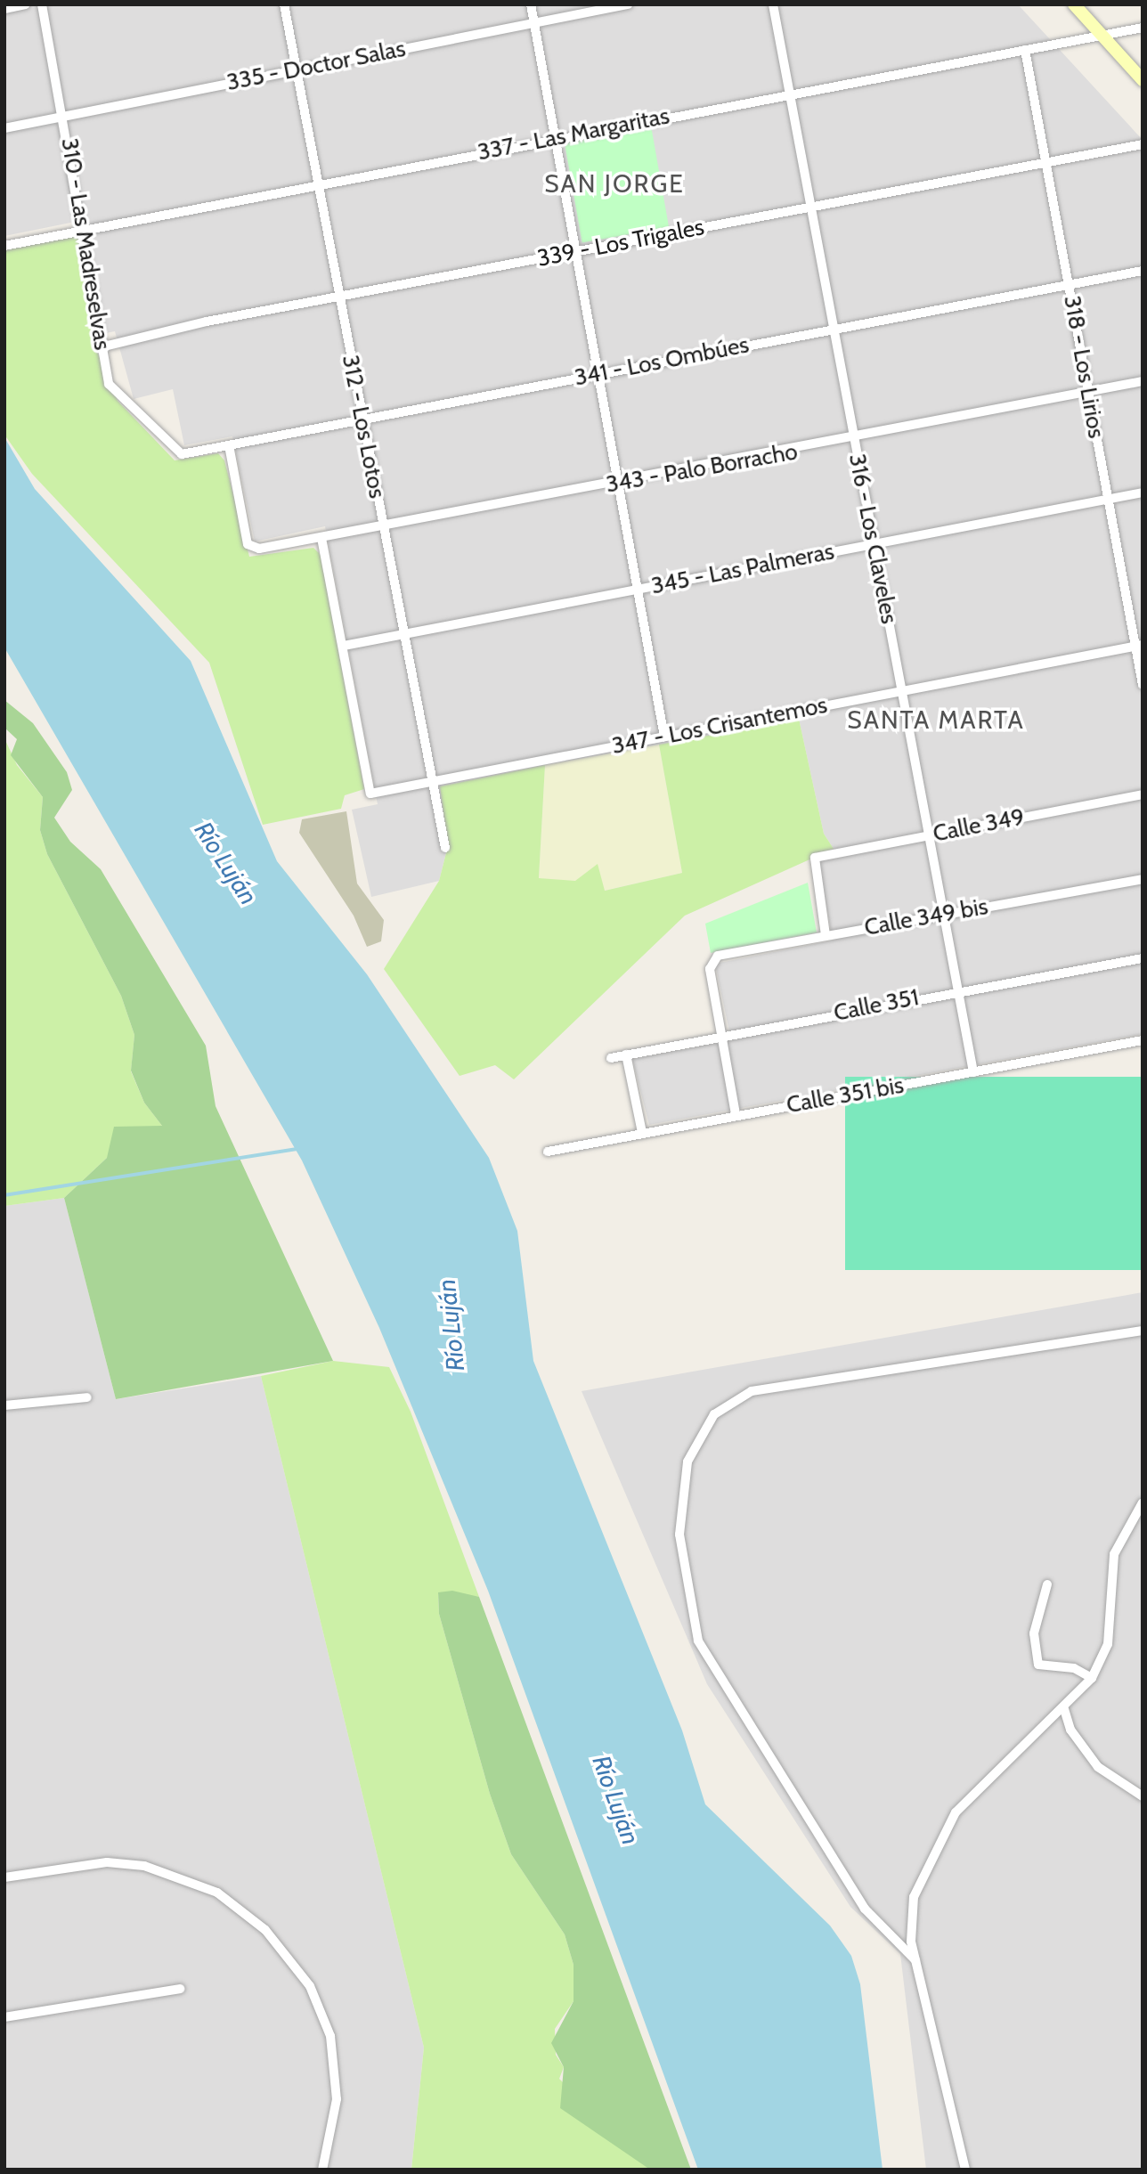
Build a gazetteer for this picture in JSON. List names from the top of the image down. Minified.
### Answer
{"streets":{"street":["335 - Doctor Salas","337 - Las Margaritas","339 - Los Trigales","310 - Las Madreselvas","341 - Los Ombúes","318 - Los Lirios","312 - Los Lotos","343 - Palo Borracho","316 - Los Claveles","345 - Las Palmeras","347 - Los Crisantemos","Calle 349","Calle 349 bis","Calle 351","Calle 351 bis"]},"crossings":[["335 - Doctor Salas","310 - Las Madreselvas"],["335 - Doctor Salas","312 - Los Lotos"],["337 - Las Margaritas","310 - Las Madreselvas"],["337 - Las Margaritas","318 - Los Lirios"],["337 - Las Margaritas","312 - Los Lotos"],["337 - Las Margaritas","316 - Los Claveles"],["339 - Los Trigales","310 - Las Madreselvas"],["339 - Los Trigales","318 - Los Lirios"],["339 - Los Trigales","312 - Los Lotos"],["339 - Los Trigales","316 - Los Claveles"],["310 - Las Madreselvas","341 - Los Ombúes"],["341 - Los Ombúes","318 - Los Lirios"],["341 - Los Ombúes","312 - Los Lotos"],["341 - Los Ombúes","343 - Palo Borracho"],["341 - Los Ombúes","316 - Los Claveles"],["318 - Los Lirios","343 - Palo Borracho"],["318 - Los Lirios","345 - Las Palmeras"],["318 - Los Lirios","347 - Los Crisantemos"],["312 - Los Lotos","343 - Palo Borracho"],["312 - Los Lotos","345 - Las Palmeras"],["312 - Los Lotos","347 - Los Crisantemos"],["343 - Palo Borracho","316 - Los Claveles"],["316 - Los Claveles","345 - Las Palmeras"],["316 - Los Claveles","347 - Los Crisantemos"],["316 - Los Claveles","Calle 349"],["316 - Los Claveles","Calle 349 bis"],["316 - Los Claveles","Calle 351"],["316 - Los Claveles","Calle 351 bis"],["345 - Las Palmeras","347 - Los Crisantemos"],["Calle 349","Calle 349 bis"],["Calle 349 bis","Calle 351"]],"districts":["SAN JORGE","SANTA MARTA"],"water":["Río Luján"]}
